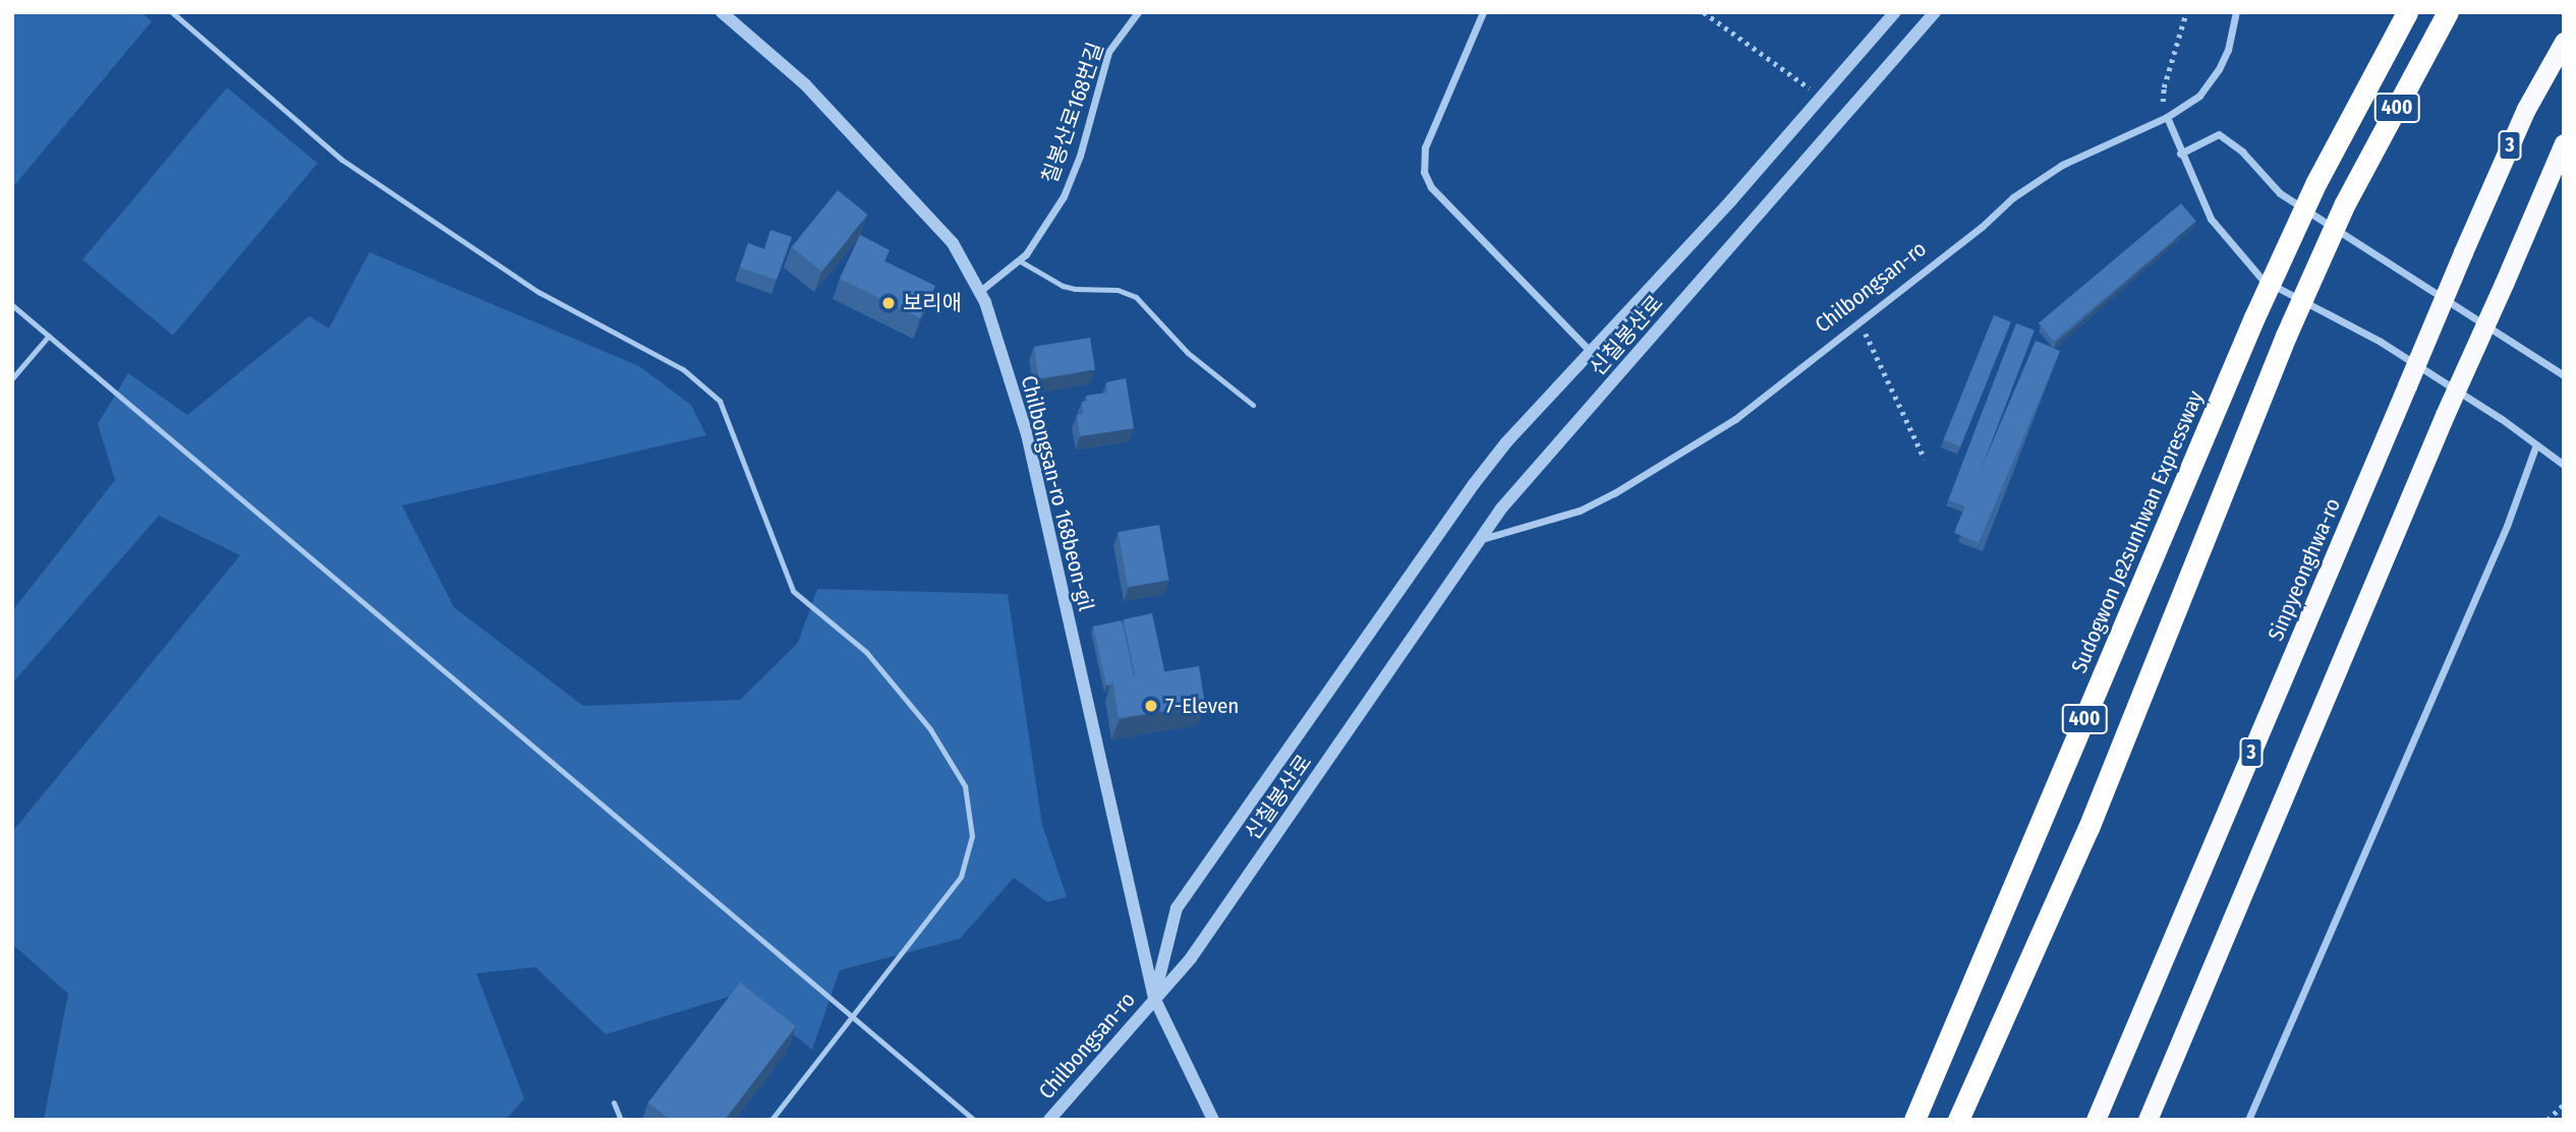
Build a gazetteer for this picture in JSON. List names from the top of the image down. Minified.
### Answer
{"streets":{"highway":["400","3","Sudogwon Je2sunhwan Expressway","Sinpyeonghwa-ro"],"street":["칠봉산로168번길","Chilbongsan-ro","신칠봉산로","Chilbongsan-ro 168beon-gil"]},"crossings":[["칠봉산로168번길","Chilbongsan-ro 168beon-gil"],["Chilbongsan-ro","신칠봉산로"],["Chilbongsan-ro","Chilbongsan-ro 168beon-gil"],["신칠봉산로","Chilbongsan-ro 168beon-gil"]],"places":["보리애","7-Eleven"]}
